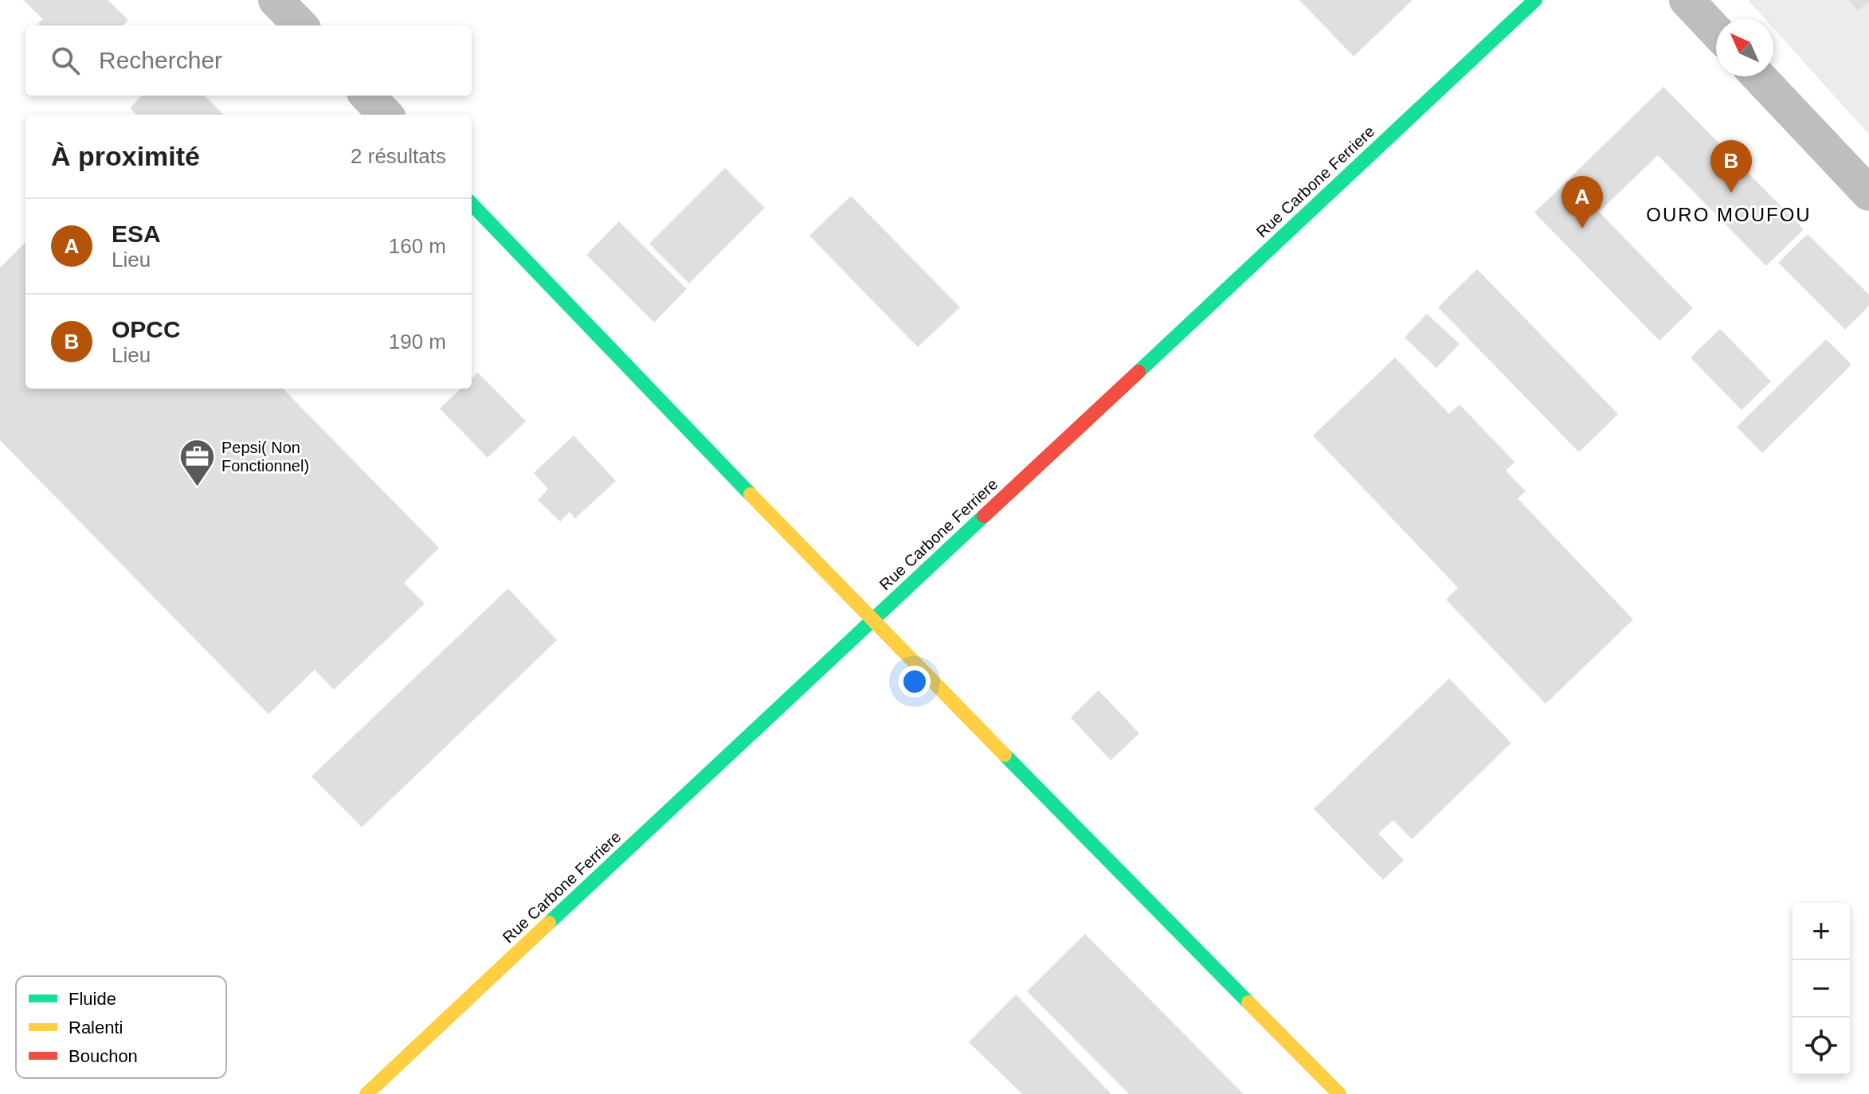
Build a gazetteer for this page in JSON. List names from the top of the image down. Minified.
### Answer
{"streets":{"street":["Rue Carbone Ferriere"]},"districts":["OURO MOUFOU"],"places":{"office":["Pepsi( Non Fonctionnel)"]},"legend":["Fluide","Ralenti","Bouchon"],"north":"top left","page":{"search":"Rechercher","heading":["À proximité","2 résultats"],"pins":["B","A"],"list":[{"mark":"A","name":"ESA","note":"Lieu","value":"160 m"},{"mark":"B","name":"OPCC","note":"Lieu","value":"190 m"}],"map_buttons":["+","−"]}}
